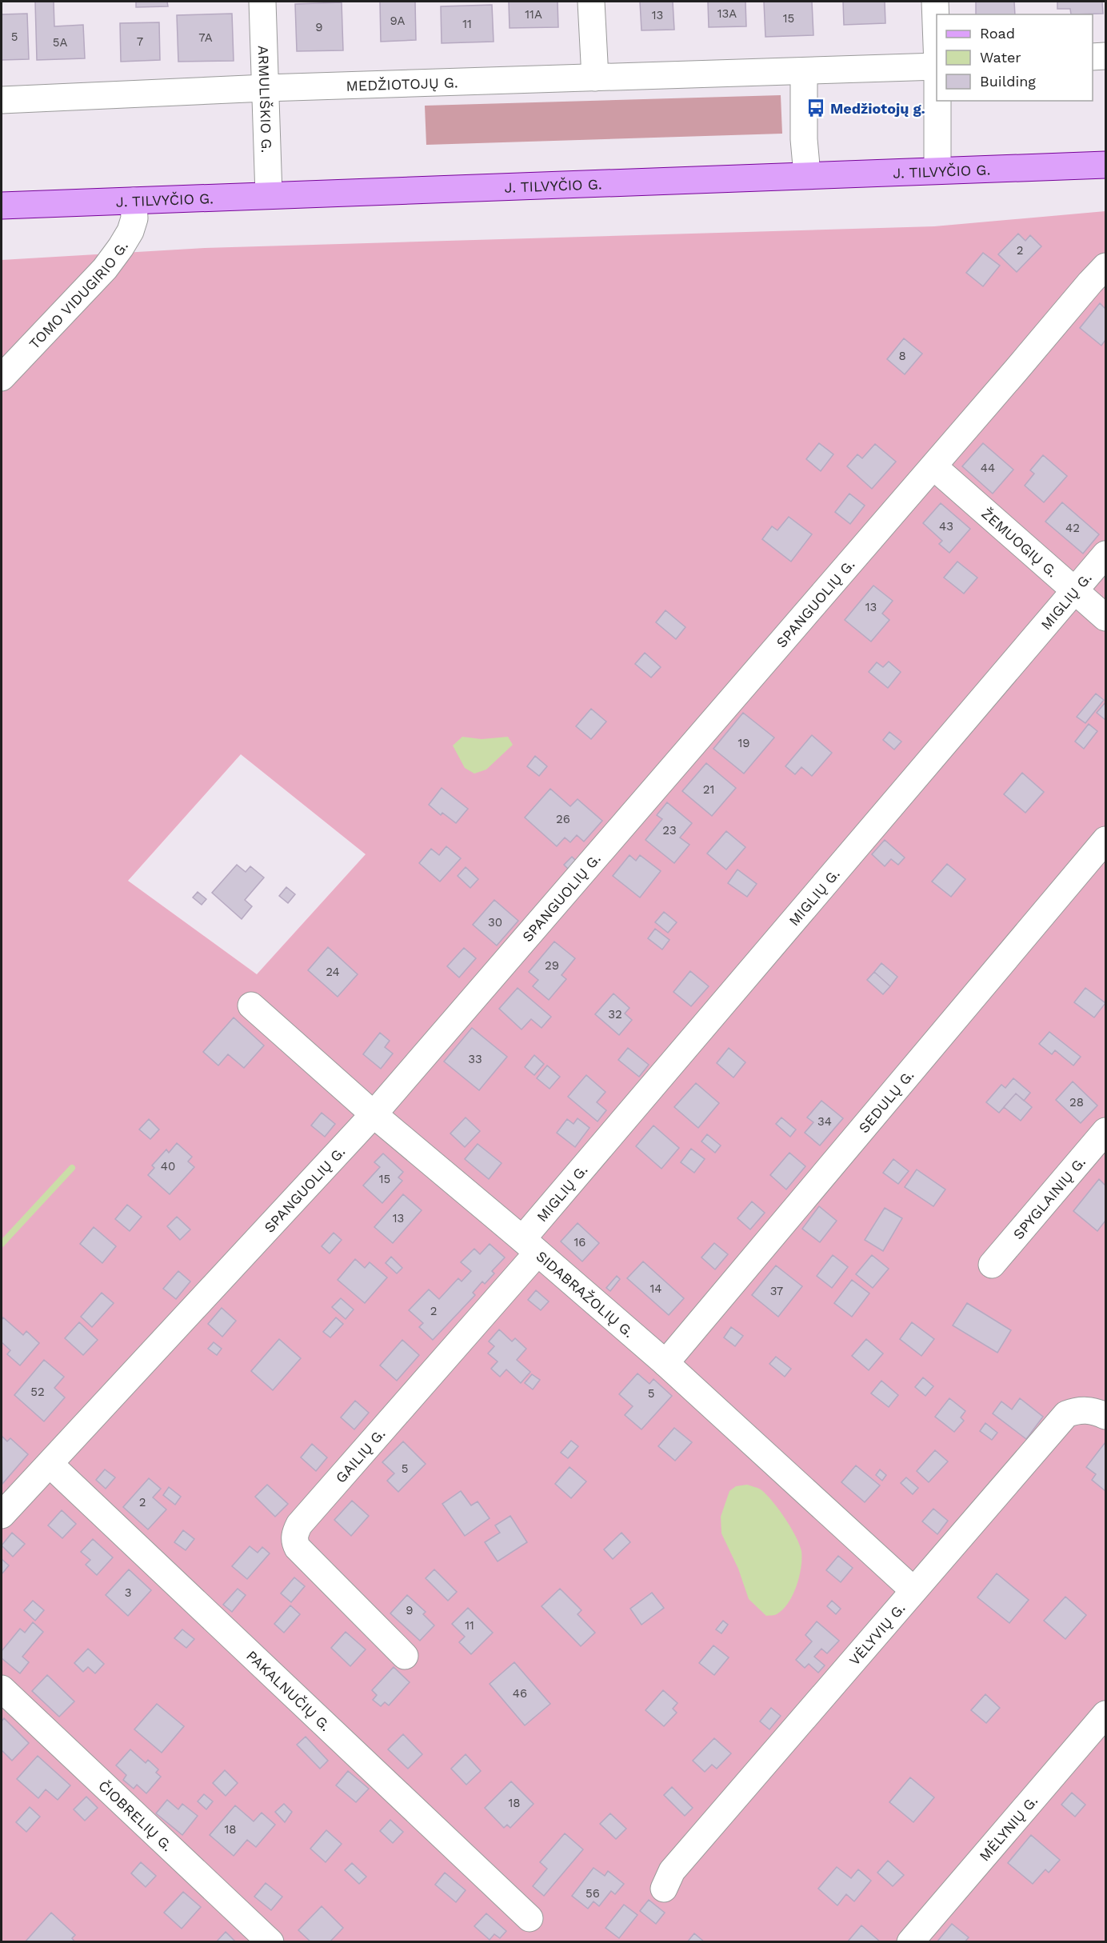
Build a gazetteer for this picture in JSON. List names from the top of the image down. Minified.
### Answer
{"streets":{"main road":["J. TILVYČIO G."],"street":["MEDŽIOTOJŲ G.","ARMULIŠKIO G.","TOMO VIDUGIRIO G.","ŽEMUOGIŲ G.","MIGLIŲ G.","SPANGUOLIŲ G.","SEDULŲ G.","SPYGLAINIŲ G.","SIDABRAŽOLIŲ G.","GAILIŲ G.","VĖLYVIŲ G.","PAKALNUČIŲ G.","ČIOBRELIŲ G.","MĖLYNIŲ G."]},"crossings":[["MEDŽIOTOJŲ G.","ARMULIŠKIO G."],["ARMULIŠKIO G.","J. TILVYČIO G."],["J. TILVYČIO G.","TOMO VIDUGIRIO G."],["ŽEMUOGIŲ G.","MIGLIŲ G."],["ŽEMUOGIŲ G.","SPANGUOLIŲ G."],["MIGLIŲ G.","SIDABRAŽOLIŲ G."],["MIGLIŲ G.","GAILIŲ G."],["SPANGUOLIŲ G.","SIDABRAŽOLIŲ G."],["SPANGUOLIŲ G.","PAKALNUČIŲ G."],["SEDULŲ G.","SIDABRAŽOLIŲ G."],["SIDABRAŽOLIŲ G.","GAILIŲ G."],["SIDABRAŽOLIŲ G.","VĖLYVIŲ G."]],"places":{"bus stop":["Medžiotojų g."]},"house_numbers":["13A","11A","13","15","9A","11","9","5","7A","7","5A","2","8","44","43","42","13","19","21","26","23","30","29","24","32","33","28","34","40","15","13","16","14","37","2","52","5","5","2","3","9","11","46","18","18","56"],"legend":["Road","Water","Building"]}
